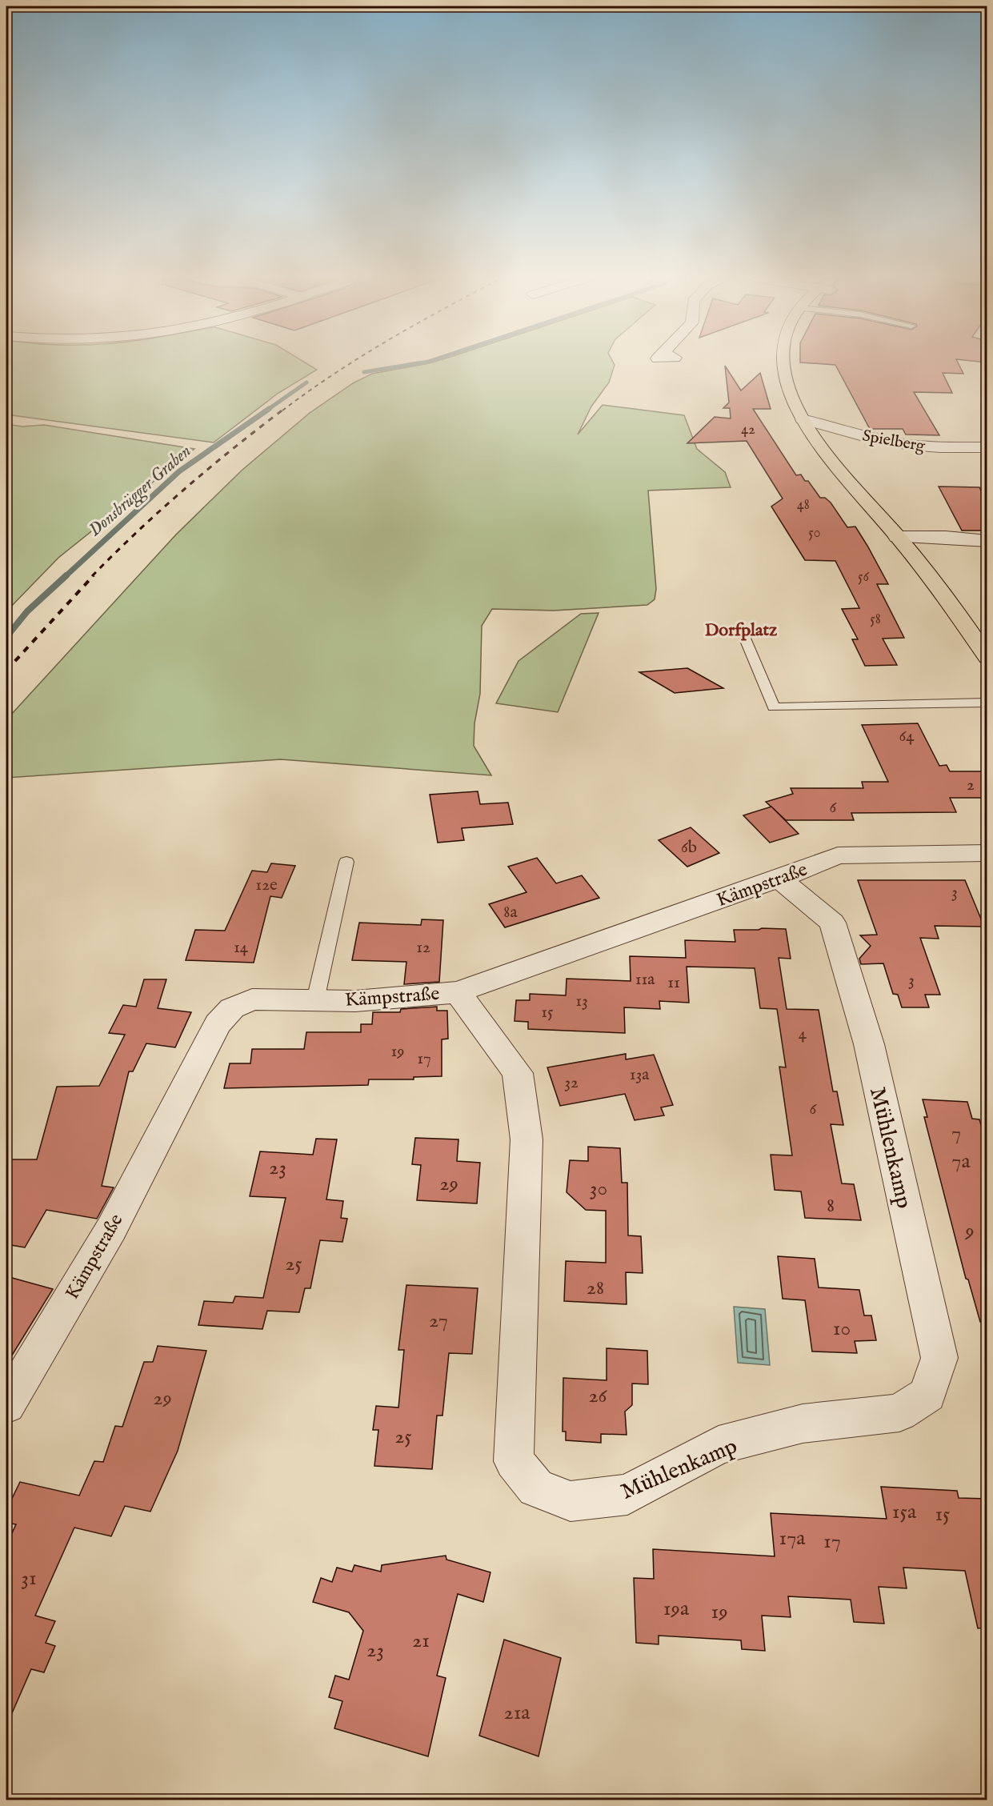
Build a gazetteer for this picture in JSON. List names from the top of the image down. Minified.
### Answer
{"streets":{"street":["Spielberg","Kämpstraße","Mühlenkamp"]},"crossings":[["Kämpstraße","Mühlenkamp"]],"districts":["Dorfplatz"],"water":["Donsbrügger Graben"],"house_numbers":["42","48","50","56","58","64","2","6","6b","12e","3","8a","14","12","11a","3","11","13","15","4","19","17","13a","32","6","7","7a","23","29","30","8","9","25","28","27","10","26","29","25","15a","15","17a","17","31","19a","19","21","23","21a"]}
